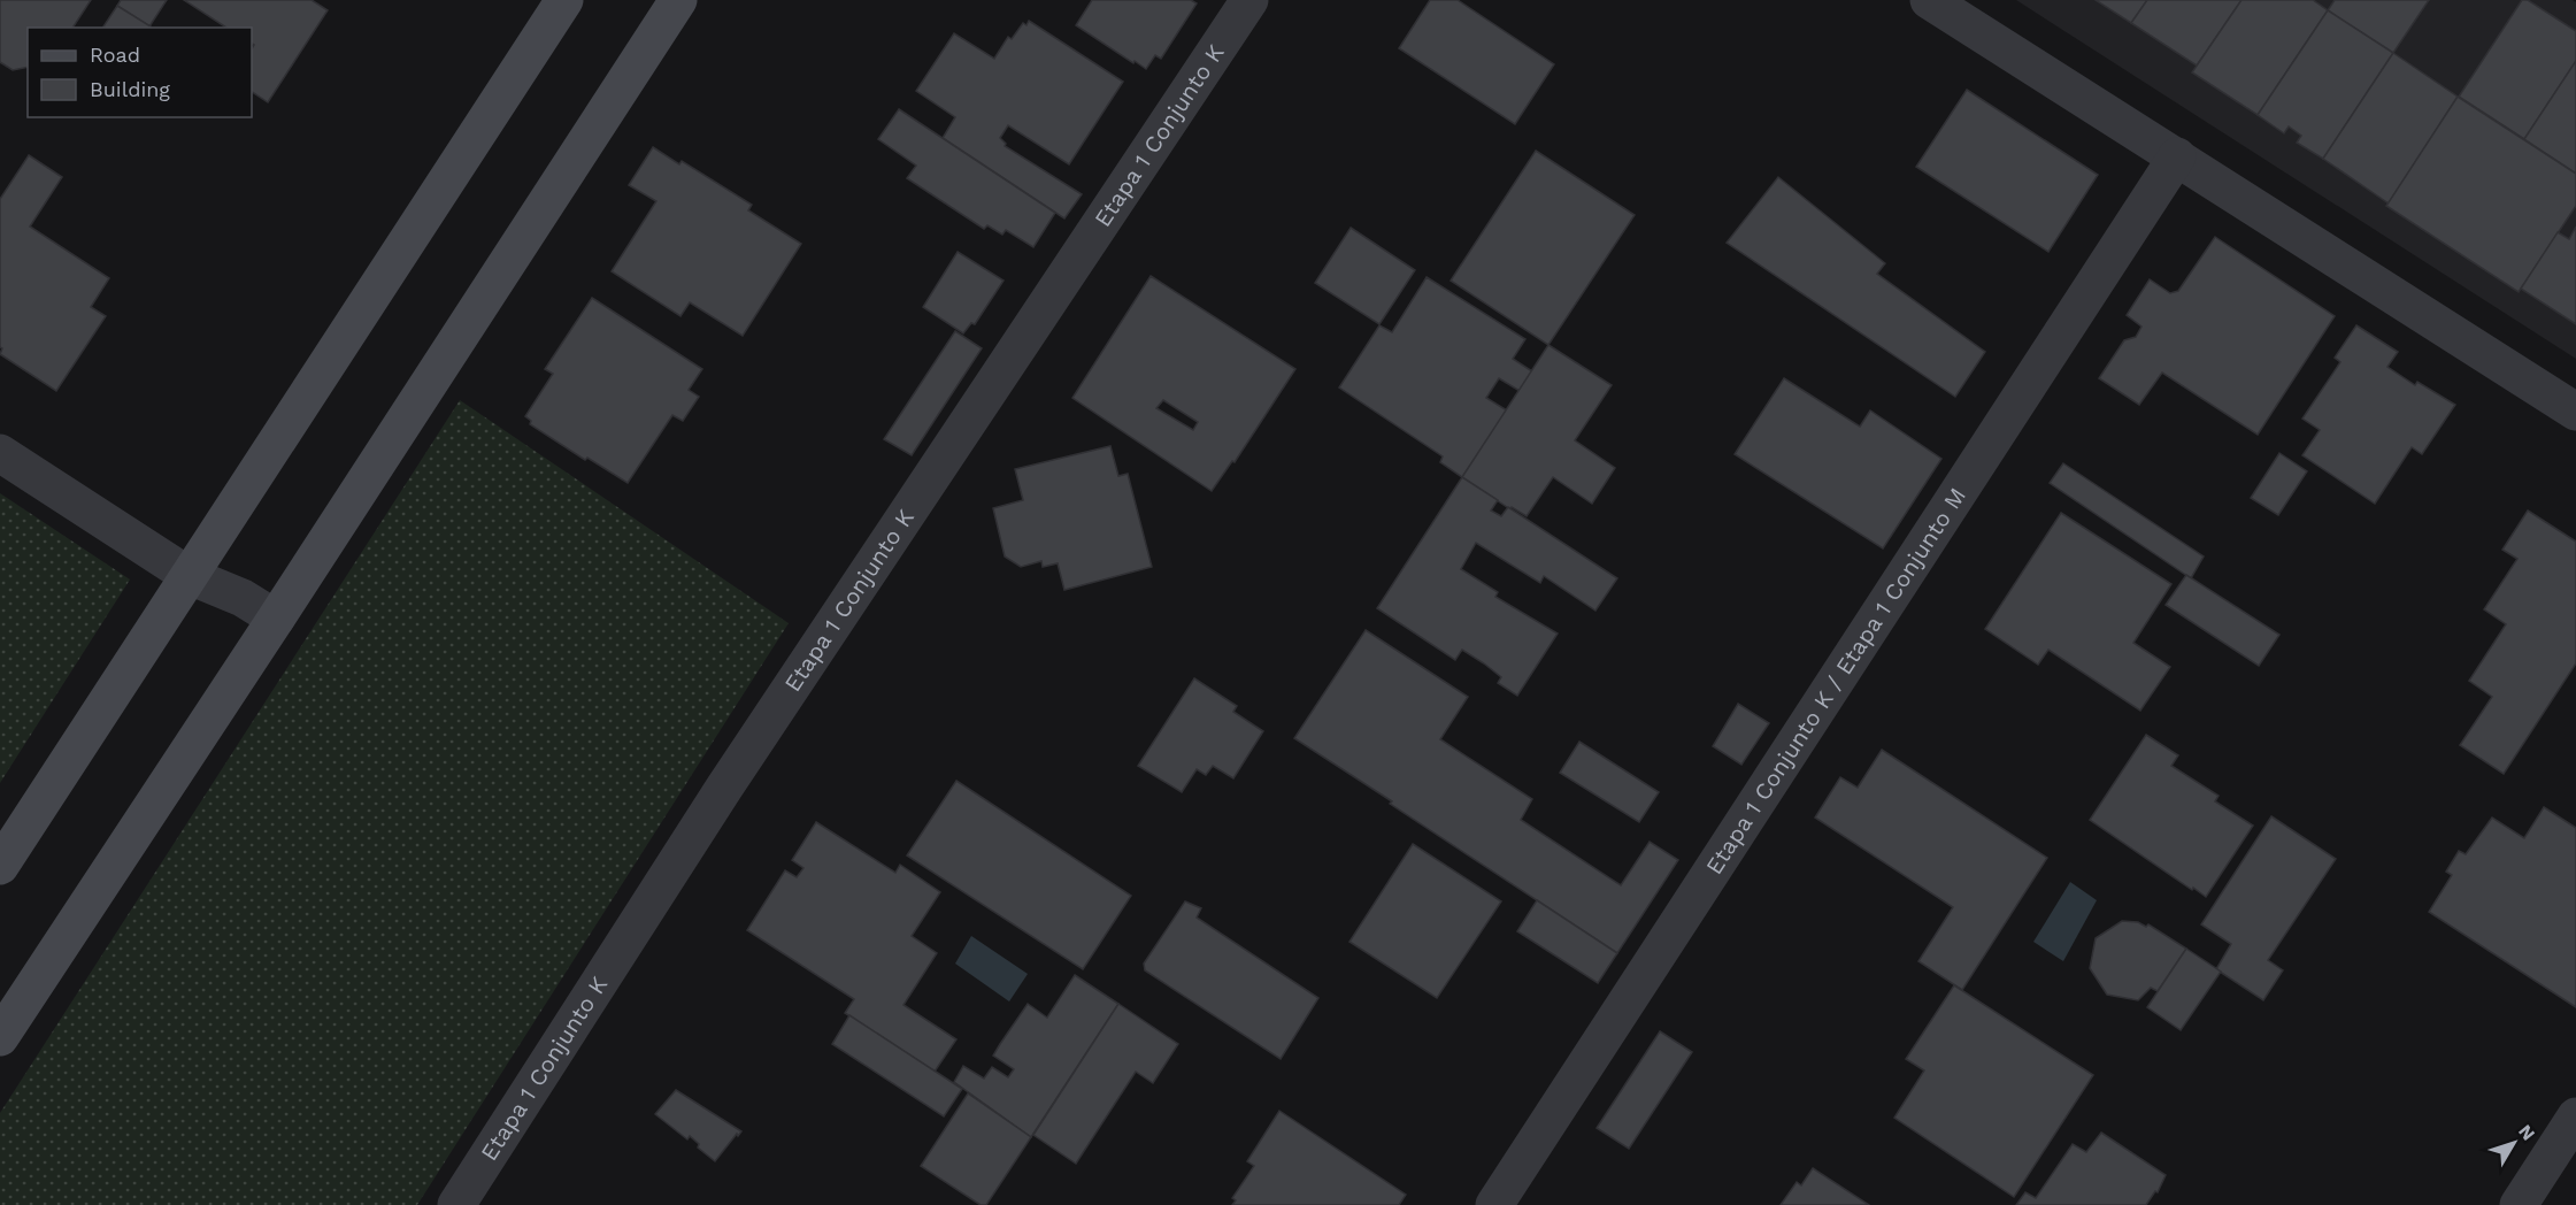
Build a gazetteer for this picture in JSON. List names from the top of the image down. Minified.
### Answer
{"streets":{"street":["Etapa 1 Conjunto K","Etapa 1 Conjunto K / Etapa 1 Conjunto M"]},"legend":["Road","Building"],"north":"top right"}
